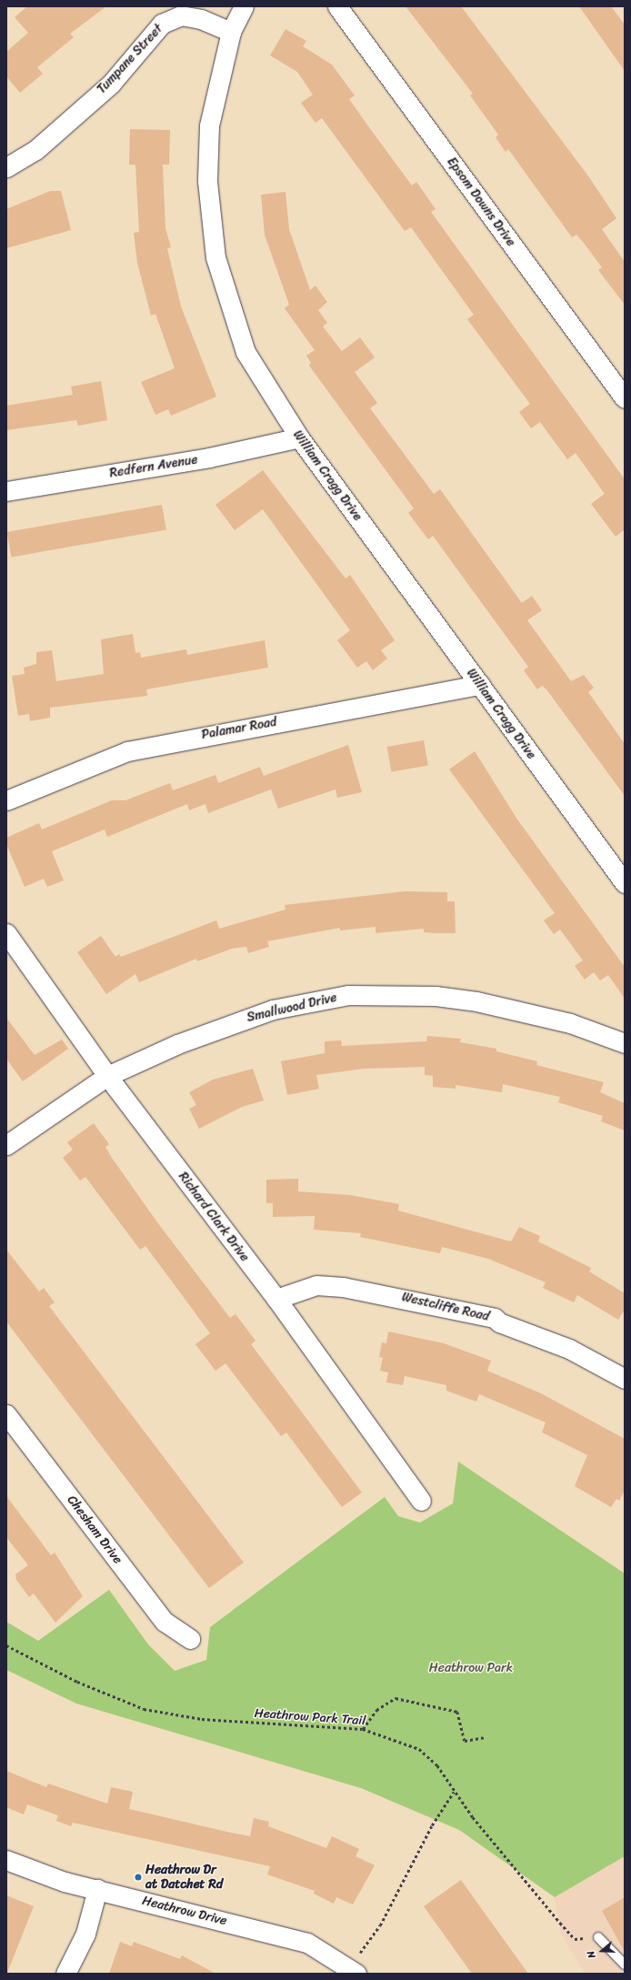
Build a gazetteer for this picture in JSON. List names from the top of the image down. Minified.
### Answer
{"streets":{"street":["Tumpane Street","Epsom Downs Drive","Redfern Avenue","William Cragg Drive","Palamar Road","Smallwood Drive","Richard Clark Drive","Westcliffe Road","Chesham Drive","Heathrow Drive"],"path":["Heathrow Park Trail"]},"crossings":[["Tumpane Street","William Cragg Drive"],["Redfern Avenue","William Cragg Drive"],["William Cragg Drive","Palamar Road"],["Smallwood Drive","Richard Clark Drive"],["Richard Clark Drive","Westcliffe Road"]],"parks":["Heathrow Park"],"places":["Heathrow Dr at Datchet Rd"],"north":"left"}
